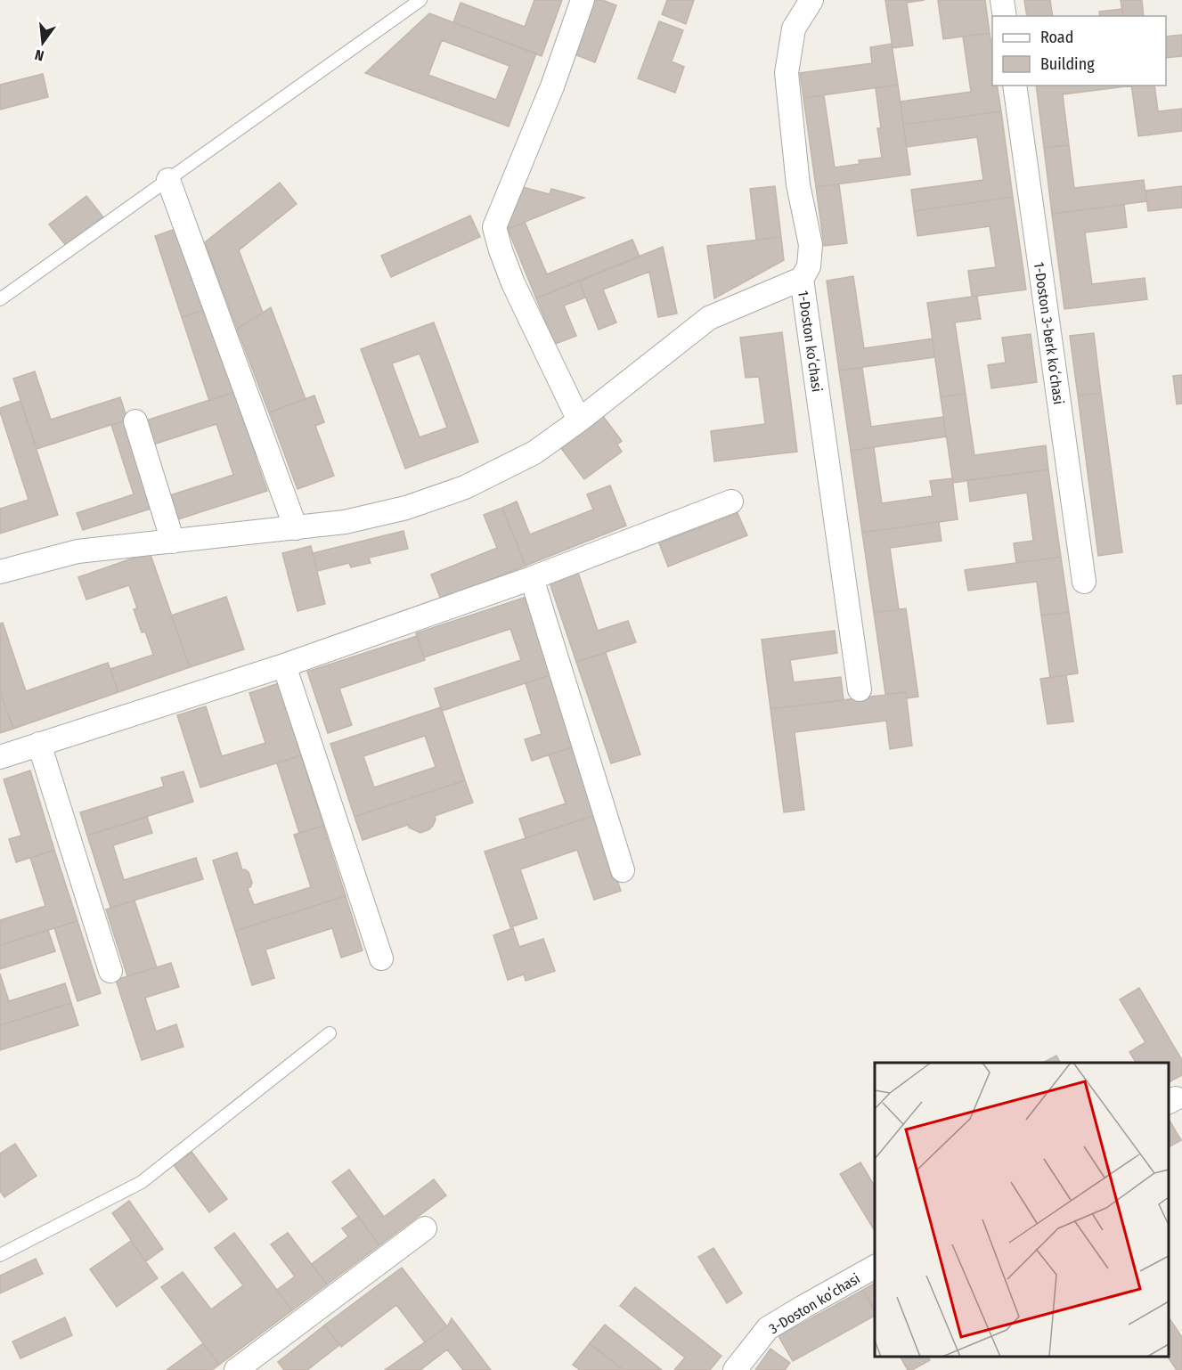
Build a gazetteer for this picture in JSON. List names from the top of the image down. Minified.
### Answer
{"streets":{"street":["1-Doston 3-berk koʻchasi","1-Doston koʻchasi","3-Doston koʻchasi"]},"legend":["Road","Building"],"north":"bottom"}
